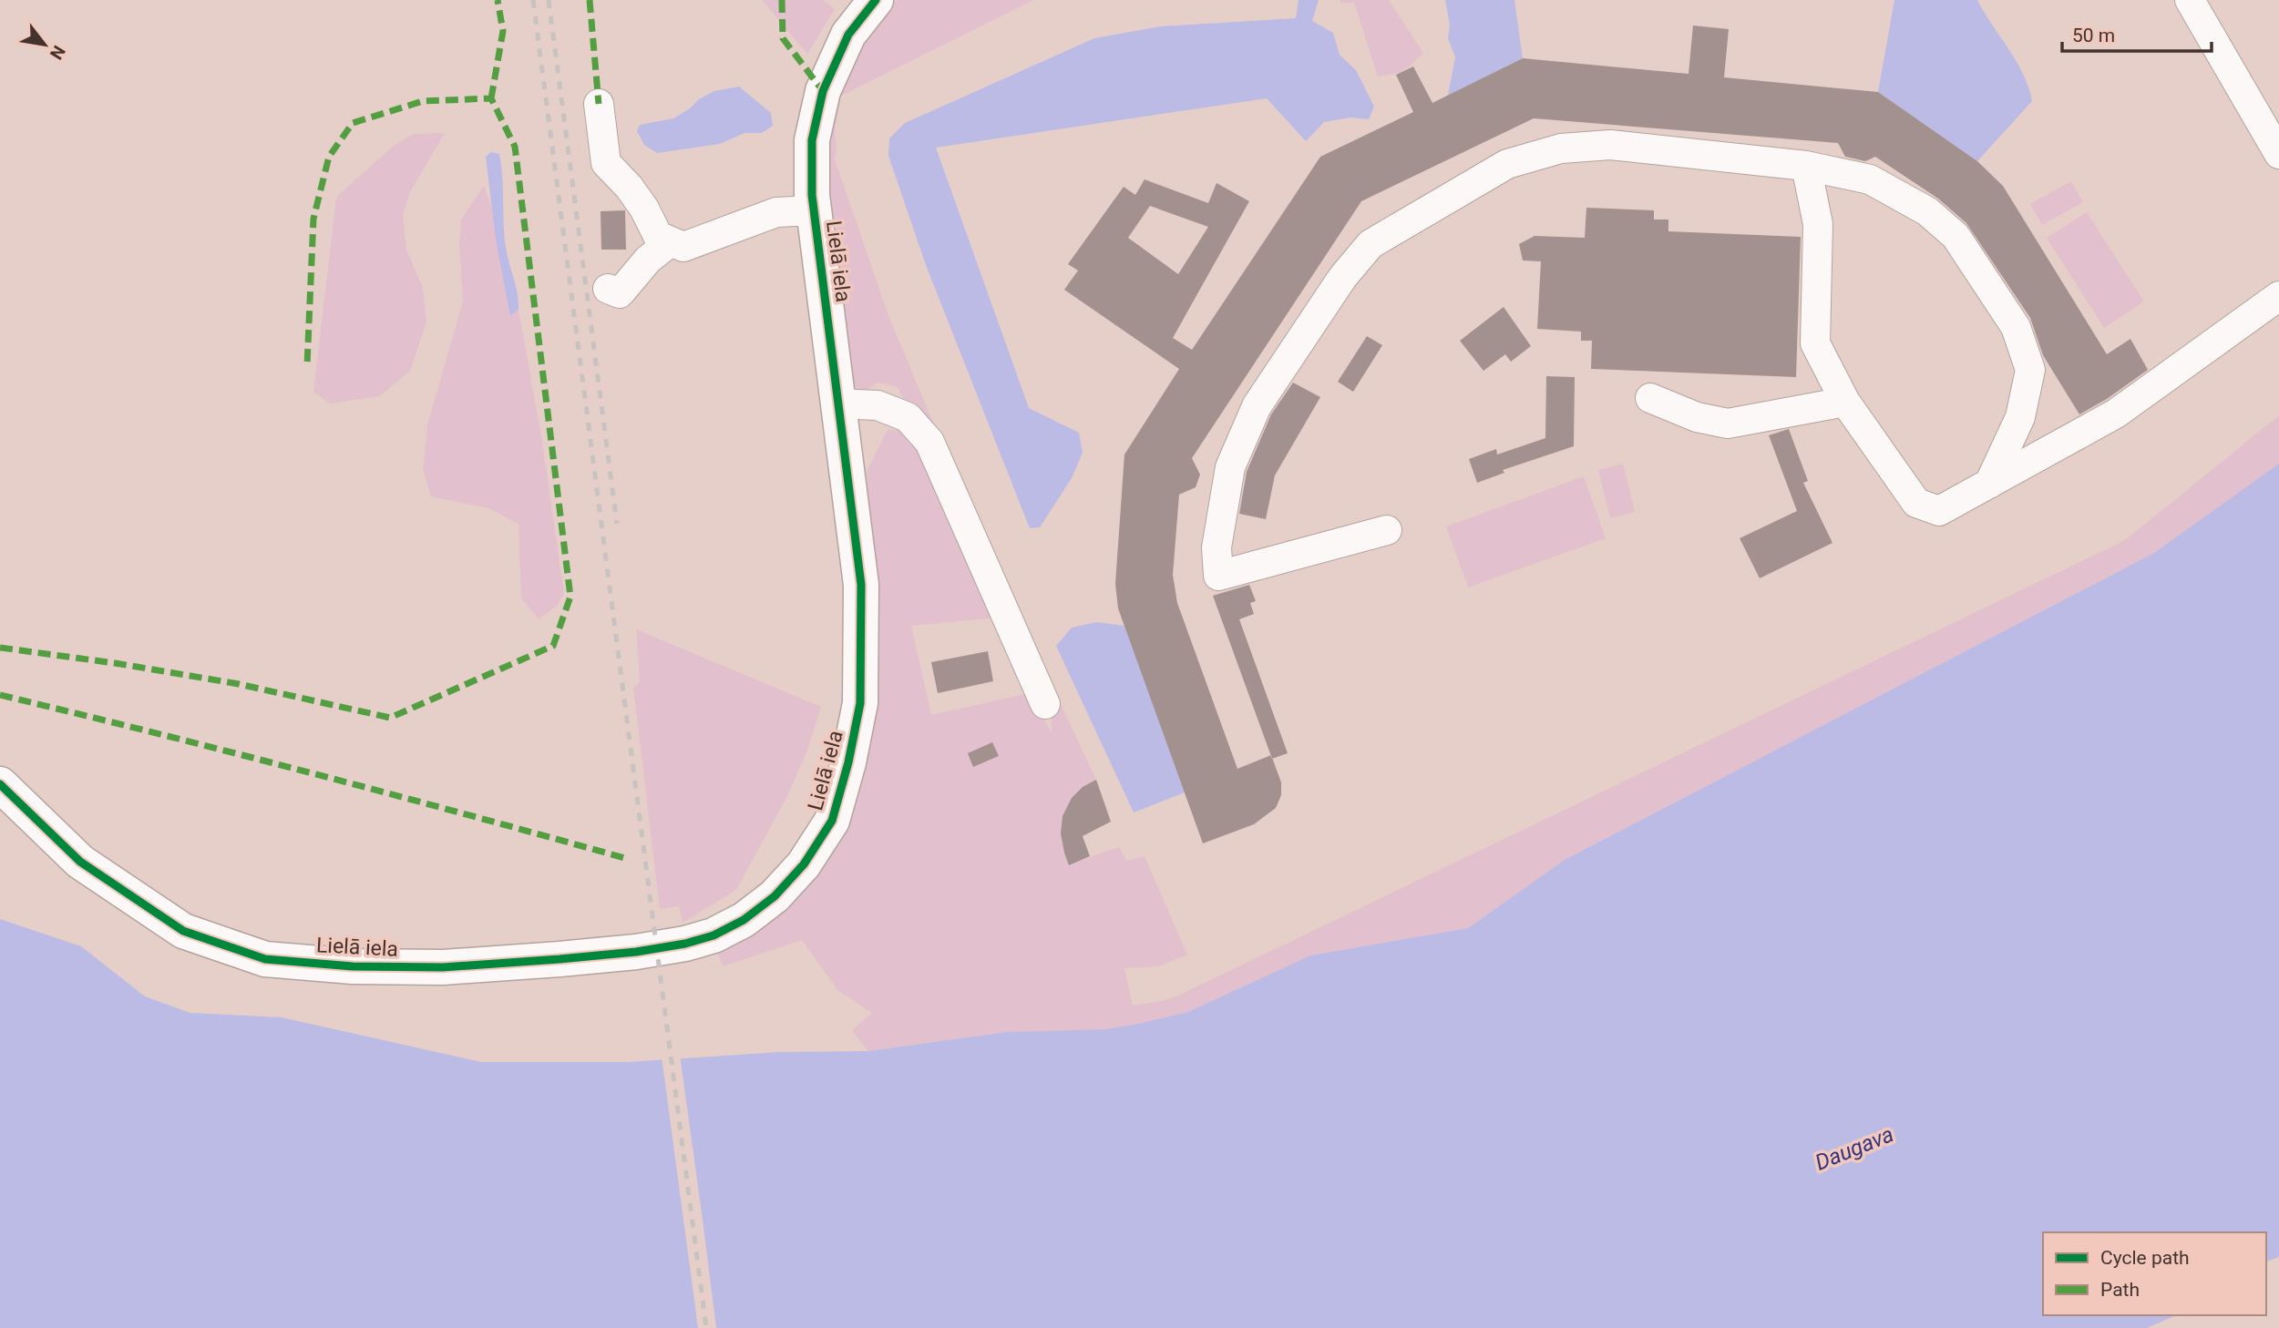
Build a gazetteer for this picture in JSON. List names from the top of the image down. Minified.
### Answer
{"streets":{"main road":["Lielā iela"]},"water":["Daugava"],"legend":["Cycle path","Path"],"scale_bar":"50 m","north":"bottom right"}
